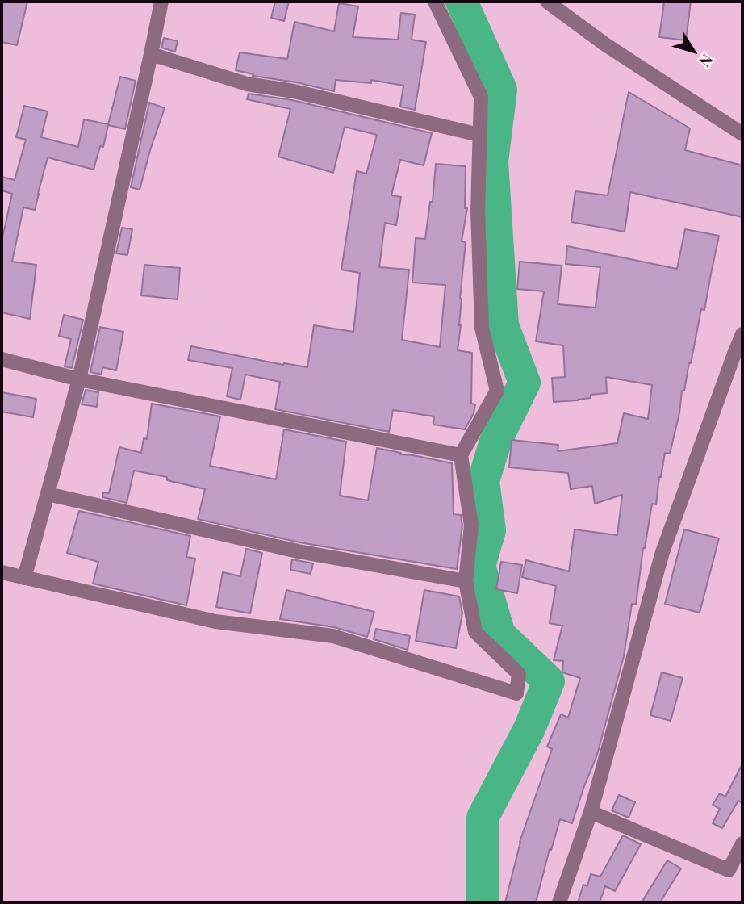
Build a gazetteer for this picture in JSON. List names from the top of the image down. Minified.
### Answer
{"north":"bottom right"}
